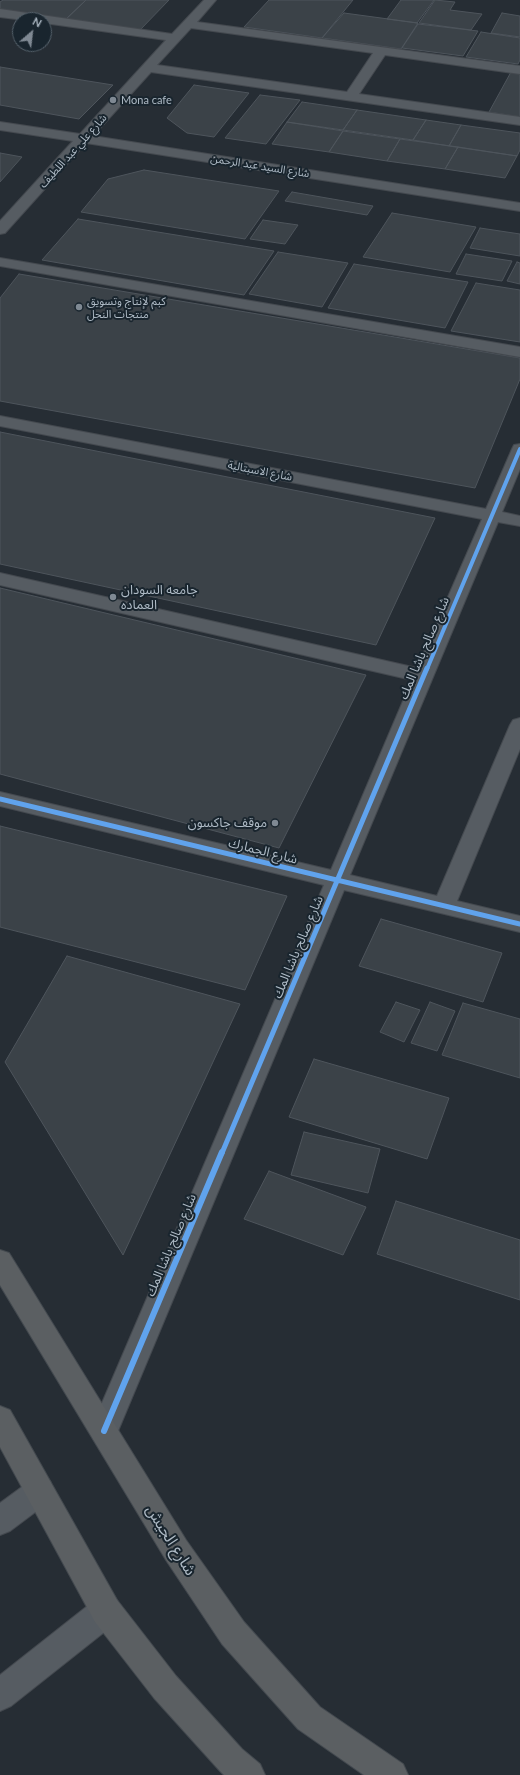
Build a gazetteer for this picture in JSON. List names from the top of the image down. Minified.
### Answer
{"streets":{"highway":["شارع الجيش"],"street":["شارع علي عبد اللطيف","شارع السيد عبد الرحمن","شارع الاسبتالية","شارع صالح باشا المك","شارع الجمارك"]},"crossings":[["شارع علي عبد اللطيف","شارع السيد عبد الرحمن"],["شارع الاسبتالية","شارع صالح باشا المك"],["شارع صالح باشا المك","شارع الجمارك"],["شارع صالح باشا المك","شارع الجيش"]],"places":["Mona cafe","كبم لإنتاج وتسويق منتجات النحل","جامعه السودان العماده","موقف جاكسون"],"north":"top right"}
